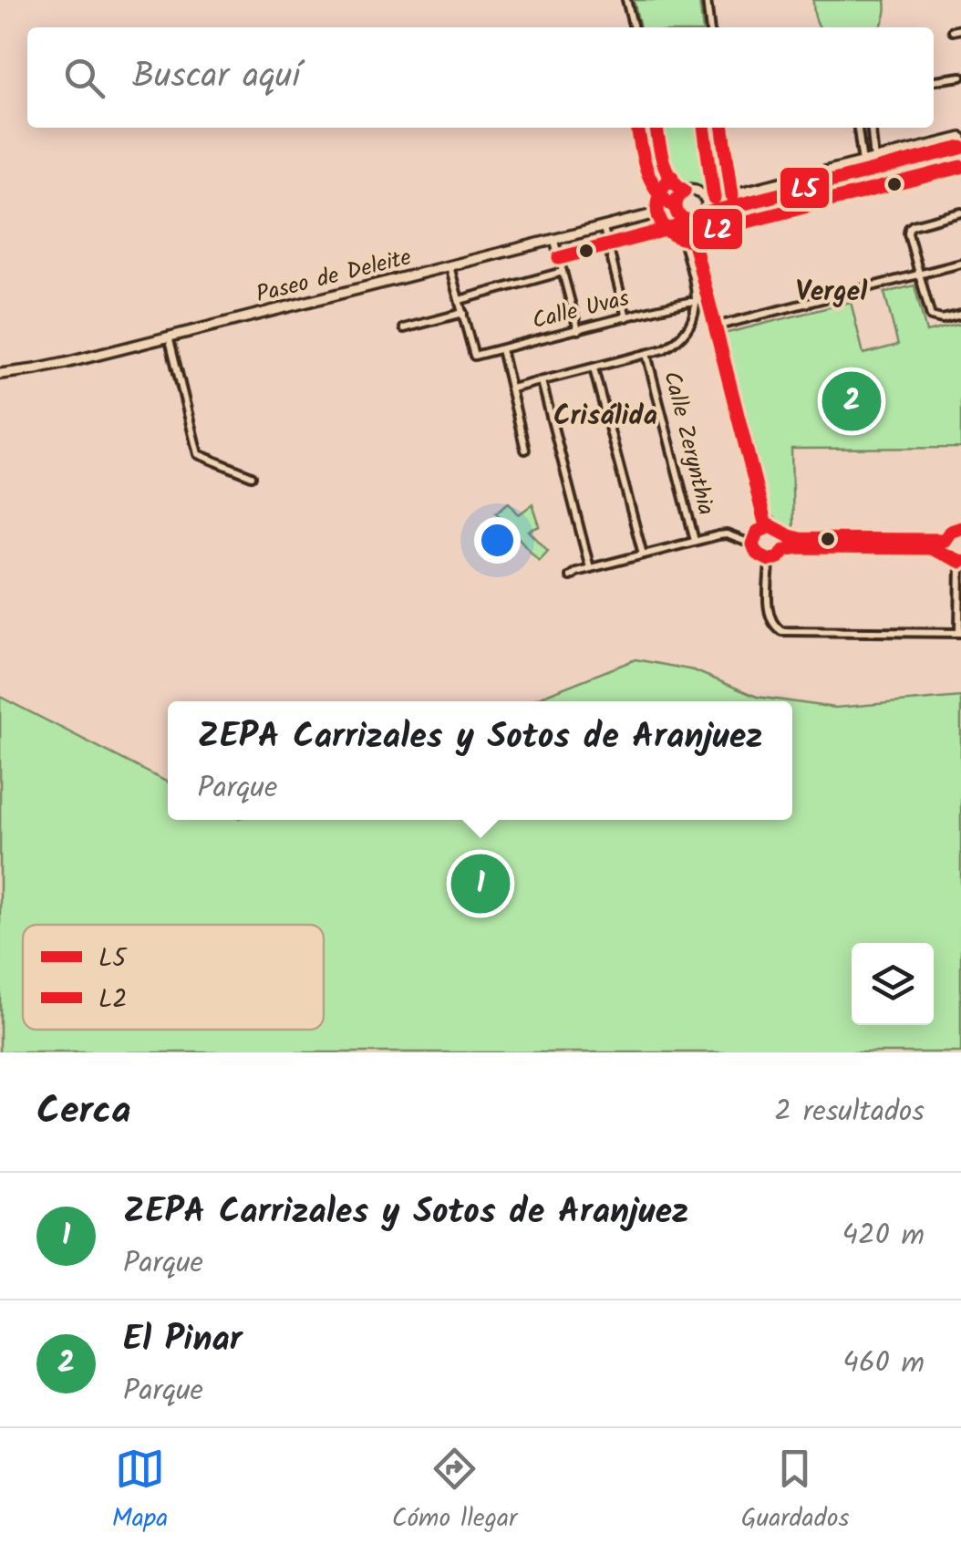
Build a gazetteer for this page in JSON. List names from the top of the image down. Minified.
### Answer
{"streets":{"main road":["Paseo de Deleite"],"street":["Calle Uvas","Calle Zerynthia"]},"districts":["Vergel","Crisálida"],"lines":["transit line L5","transit line L2"],"legend":["L5","L2"],"page":{"search":"Buscar aquí","pins":["2","1"],"popup":["ZEPA Carrizales y Sotos de Aranjuez","Parque"],"heading":["Cerca","2 resultados"],"list":[{"mark":"1","name":"ZEPA Carrizales y Sotos de Aranjuez","note":"Parque","value":"420 m"},{"mark":"2","name":"El Pinar","note":"Parque","value":"460 m"}],"nav":["Mapa","Cómo llegar","Guardados"]}}
